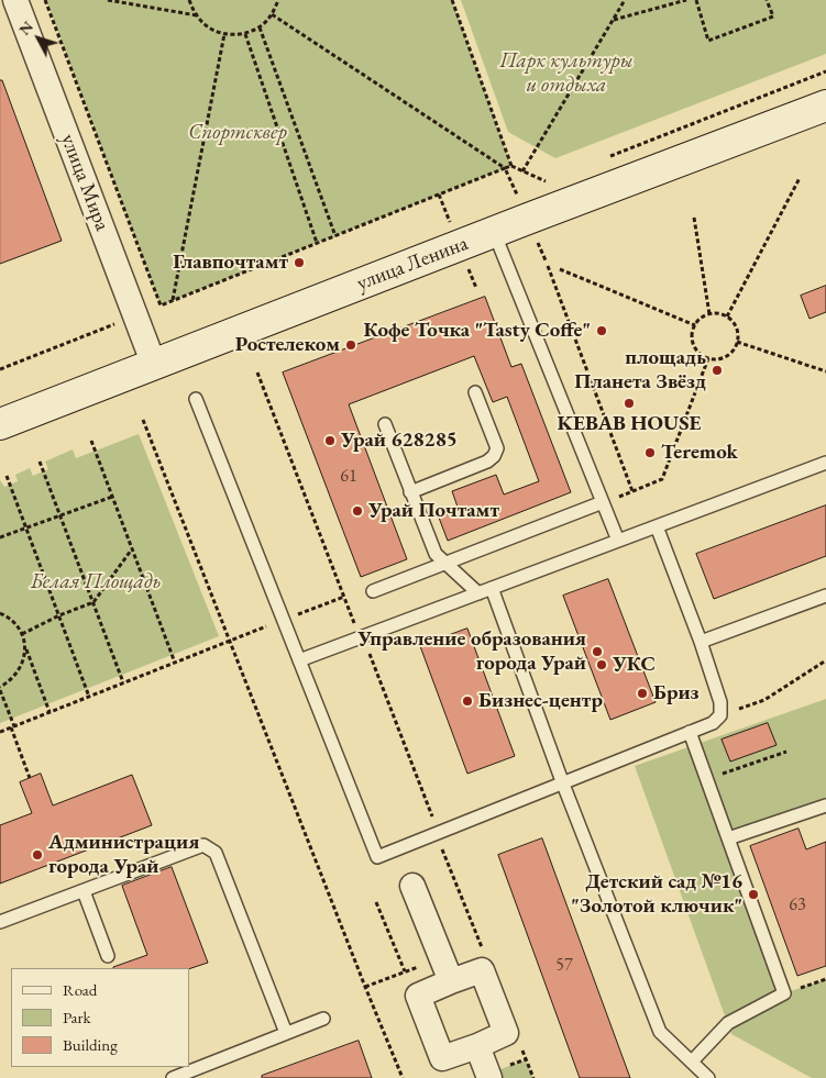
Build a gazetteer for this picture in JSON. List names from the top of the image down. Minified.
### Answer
{"streets":{"main road":["улица Ленина"],"street":["улица Мира"]},"crossings":[["улица Мира","улица Ленина"]],"parks":["Парк культуры и отдыха","Спортсквер","Белая Площадь"],"places":["Главпочтамт","Кофе Точка \"Tasty Coffe\"","Ростелеком","площадь Планета Звёзд","KEBAB HOUSE","Урай 628285","Teremok","Урай Почтамт","Управление образования города Урай","УКС","Бриз","Бизнес-центр","Администрация города Урай","Детский сад №16 \"Золотой ключик\""],"house_numbers":["61","63","57"],"legend":["Road","Park","Building"],"north":"top left"}
